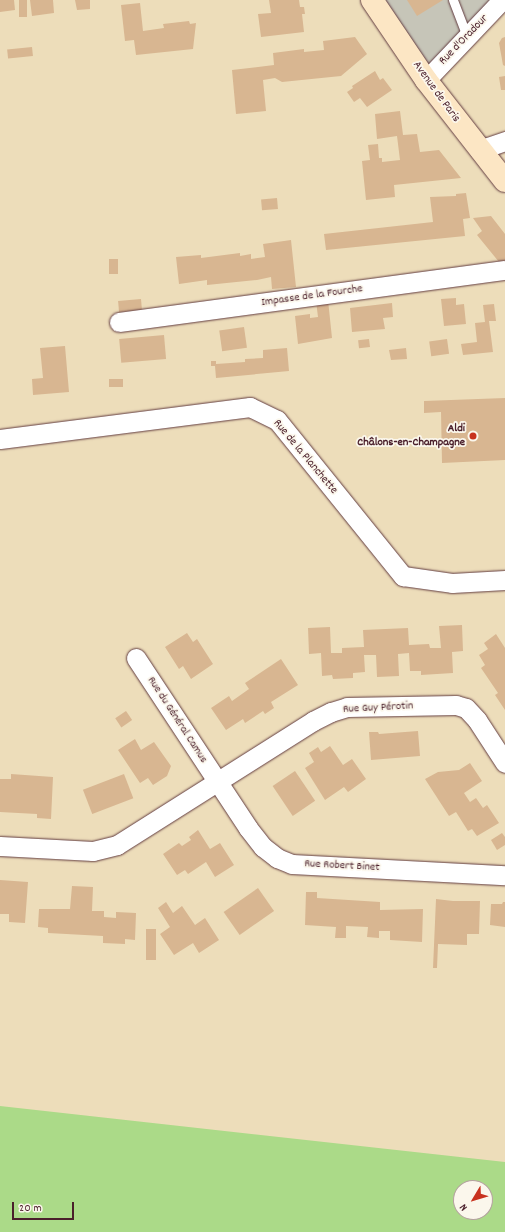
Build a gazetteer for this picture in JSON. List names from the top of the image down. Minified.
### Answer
{"streets":{"main road":["Avenue de Paris"],"street":["Rue d'Oradour","Impasse de la Fourche","Rue de la Planchette","Rue Guy Pérotin","Rue du Général Camus","Rue Robert Binet"]},"crossings":[["Rue d'Oradour","Avenue de Paris"],["Rue Guy Pérotin","Rue du Général Camus"],["Rue Guy Pérotin","Rue Robert Binet"],["Rue du Général Camus","Rue Robert Binet"]],"places":["Aldi Châlons-en-Champagne"],"scale_bar":"20 m","north":"bottom left"}
